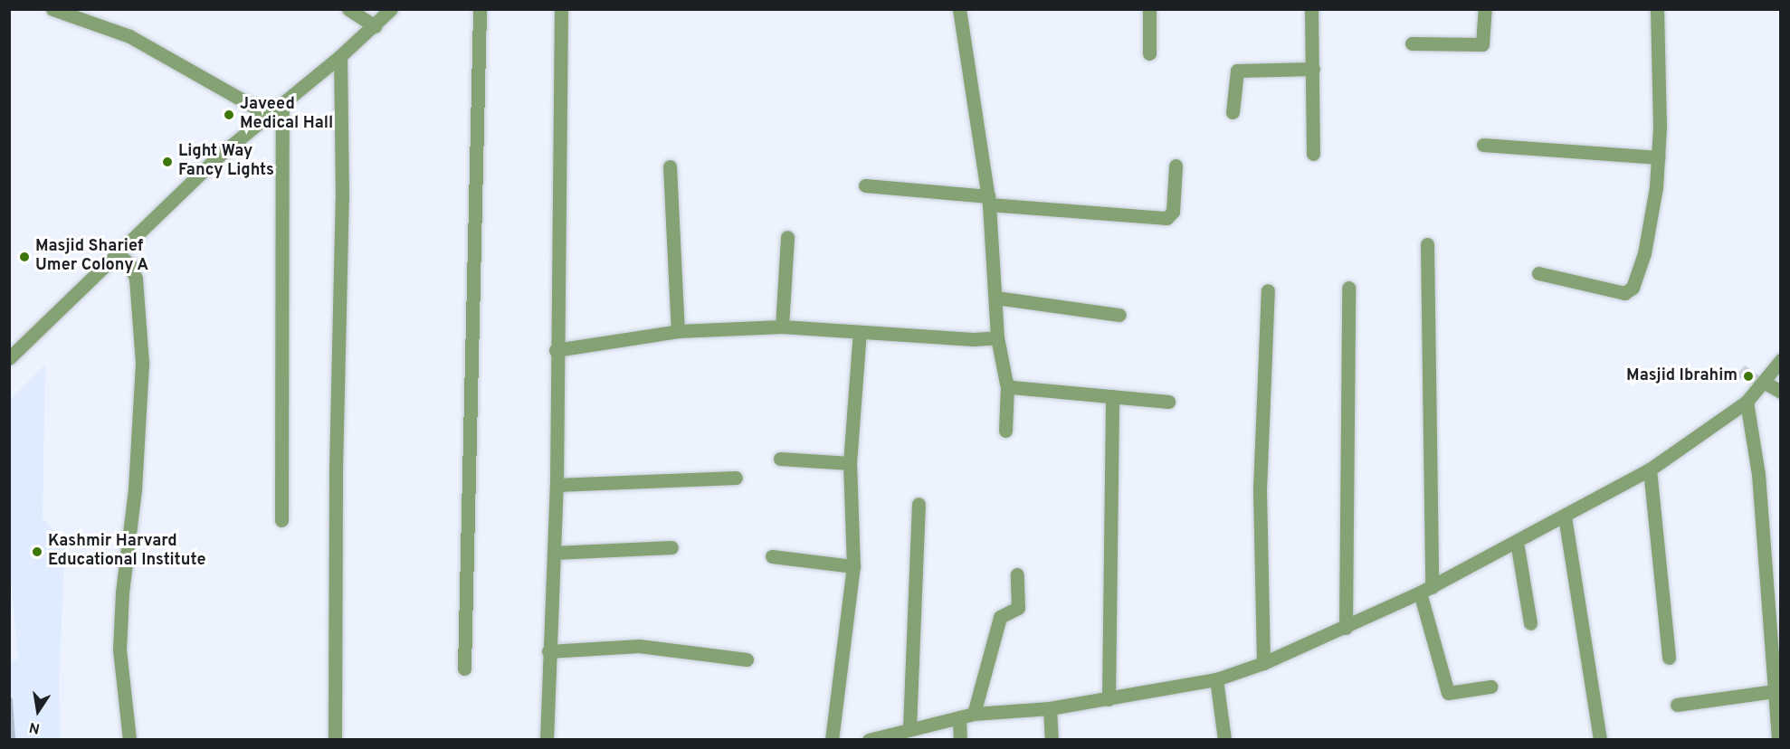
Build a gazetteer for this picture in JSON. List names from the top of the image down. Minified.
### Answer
{"places":["Javeed Medical Hall","Light Way Fancy Lights","Masjid Sharief Umer Colony A","Masjid Ibrahim","Kashmir Harvard Educational Institute"],"north":"bottom"}
